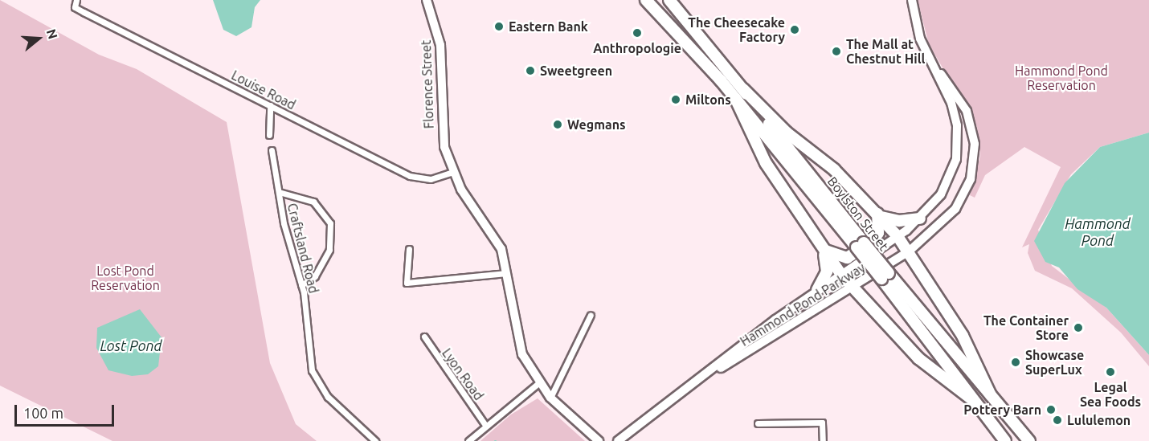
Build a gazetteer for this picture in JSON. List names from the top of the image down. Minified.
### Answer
{"streets":{"highway":["Boylston Street"],"main road":["Florence Street","Hammond Pond Parkway"],"street":["Louise Road","Craftsland Road","Lyon Road"]},"crossings":[["Florence Street","Louise Road"]],"water":["Hammond Pond","Lost Pond"],"parks":["Hammond Pond Reservation","Lost Pond Reservation"],"places":["Eastern Bank","The Cheesecake Factory","Anthropologie","The Mall at Chestnut Hill","Sweetgreen","Miltons","Wegmans","The Container Store","Showcase SuperLux","Legal Sea Foods","Pottery Barn","Lululemon"],"scale_bar":"100 m","north":"right"}
